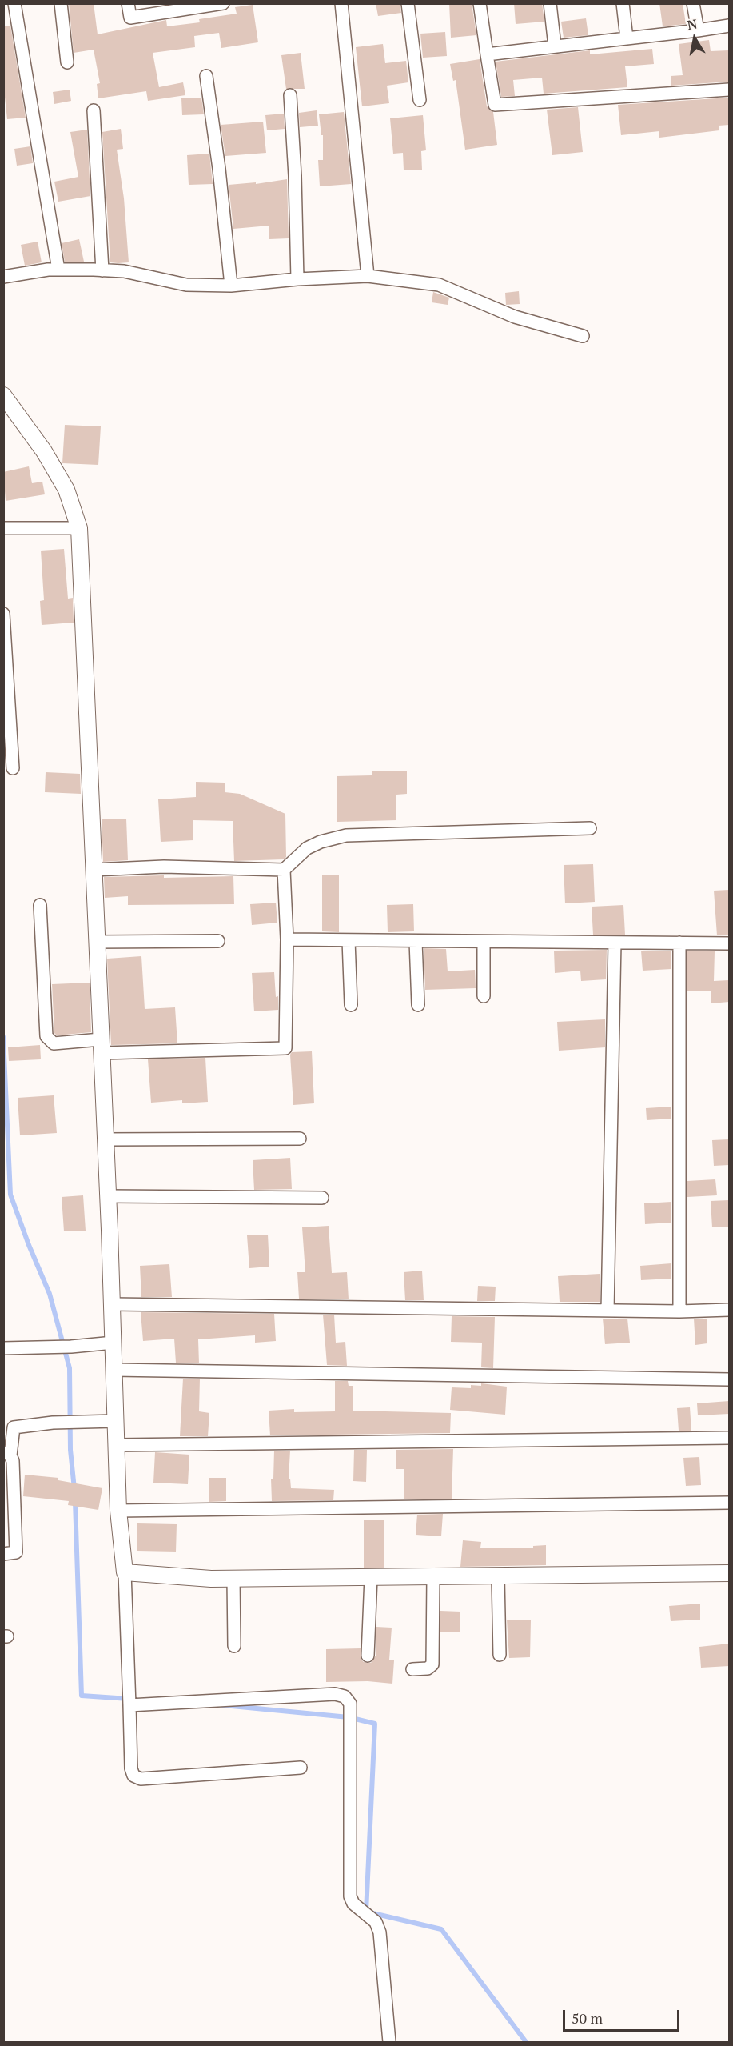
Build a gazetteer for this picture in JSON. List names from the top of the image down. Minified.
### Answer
{"scale_bar":"50 m","north":"top"}
